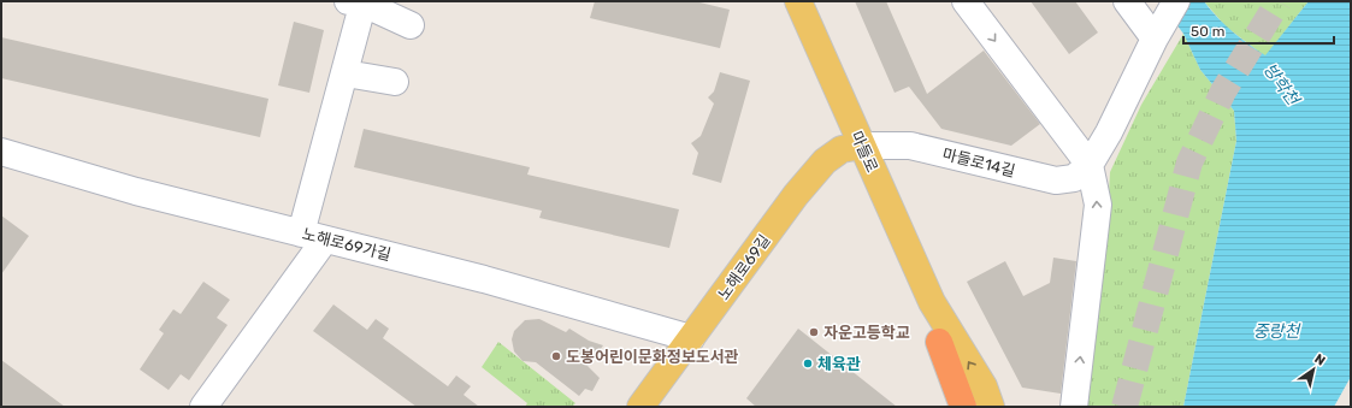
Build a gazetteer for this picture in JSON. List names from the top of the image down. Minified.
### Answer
{"streets":{"main road":["마들로","노해로69길"],"street":["마들로14길","노해로69가길"]},"crossings":[["마들로","마들로14길"],["마들로","노해로69길"],["마들로14길","노해로69길"],["노해로69가길","노해로69길"]],"water":["방학천","중랑천"],"places":["자운고등학교","도봉어린이문화정보도서관","체육관"],"scale_bar":"50 m","north":"top right"}
